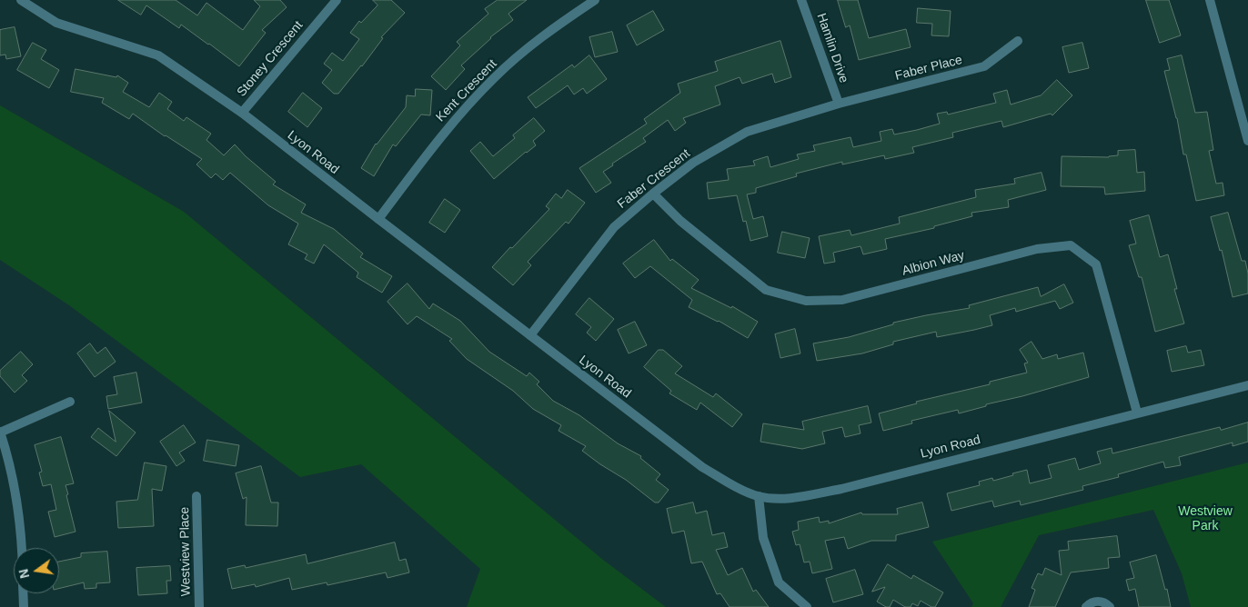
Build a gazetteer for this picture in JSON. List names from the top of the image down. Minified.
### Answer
{"streets":{"street":["Hamlin Drive","Stoney Crescent","Faber Place","Kent Crescent","Lyon Road","Faber Crescent","Albion Way","Westview Place"]},"crossings":[["Hamlin Drive","Faber Place"],["Hamlin Drive","Faber Crescent"],["Stoney Crescent","Lyon Road"],["Faber Place","Faber Crescent"],["Kent Crescent","Lyon Road"],["Lyon Road","Faber Crescent"],["Lyon Road","Albion Way"],["Faber Crescent","Albion Way"]],"parks":["Westview Park"],"north":"left"}
